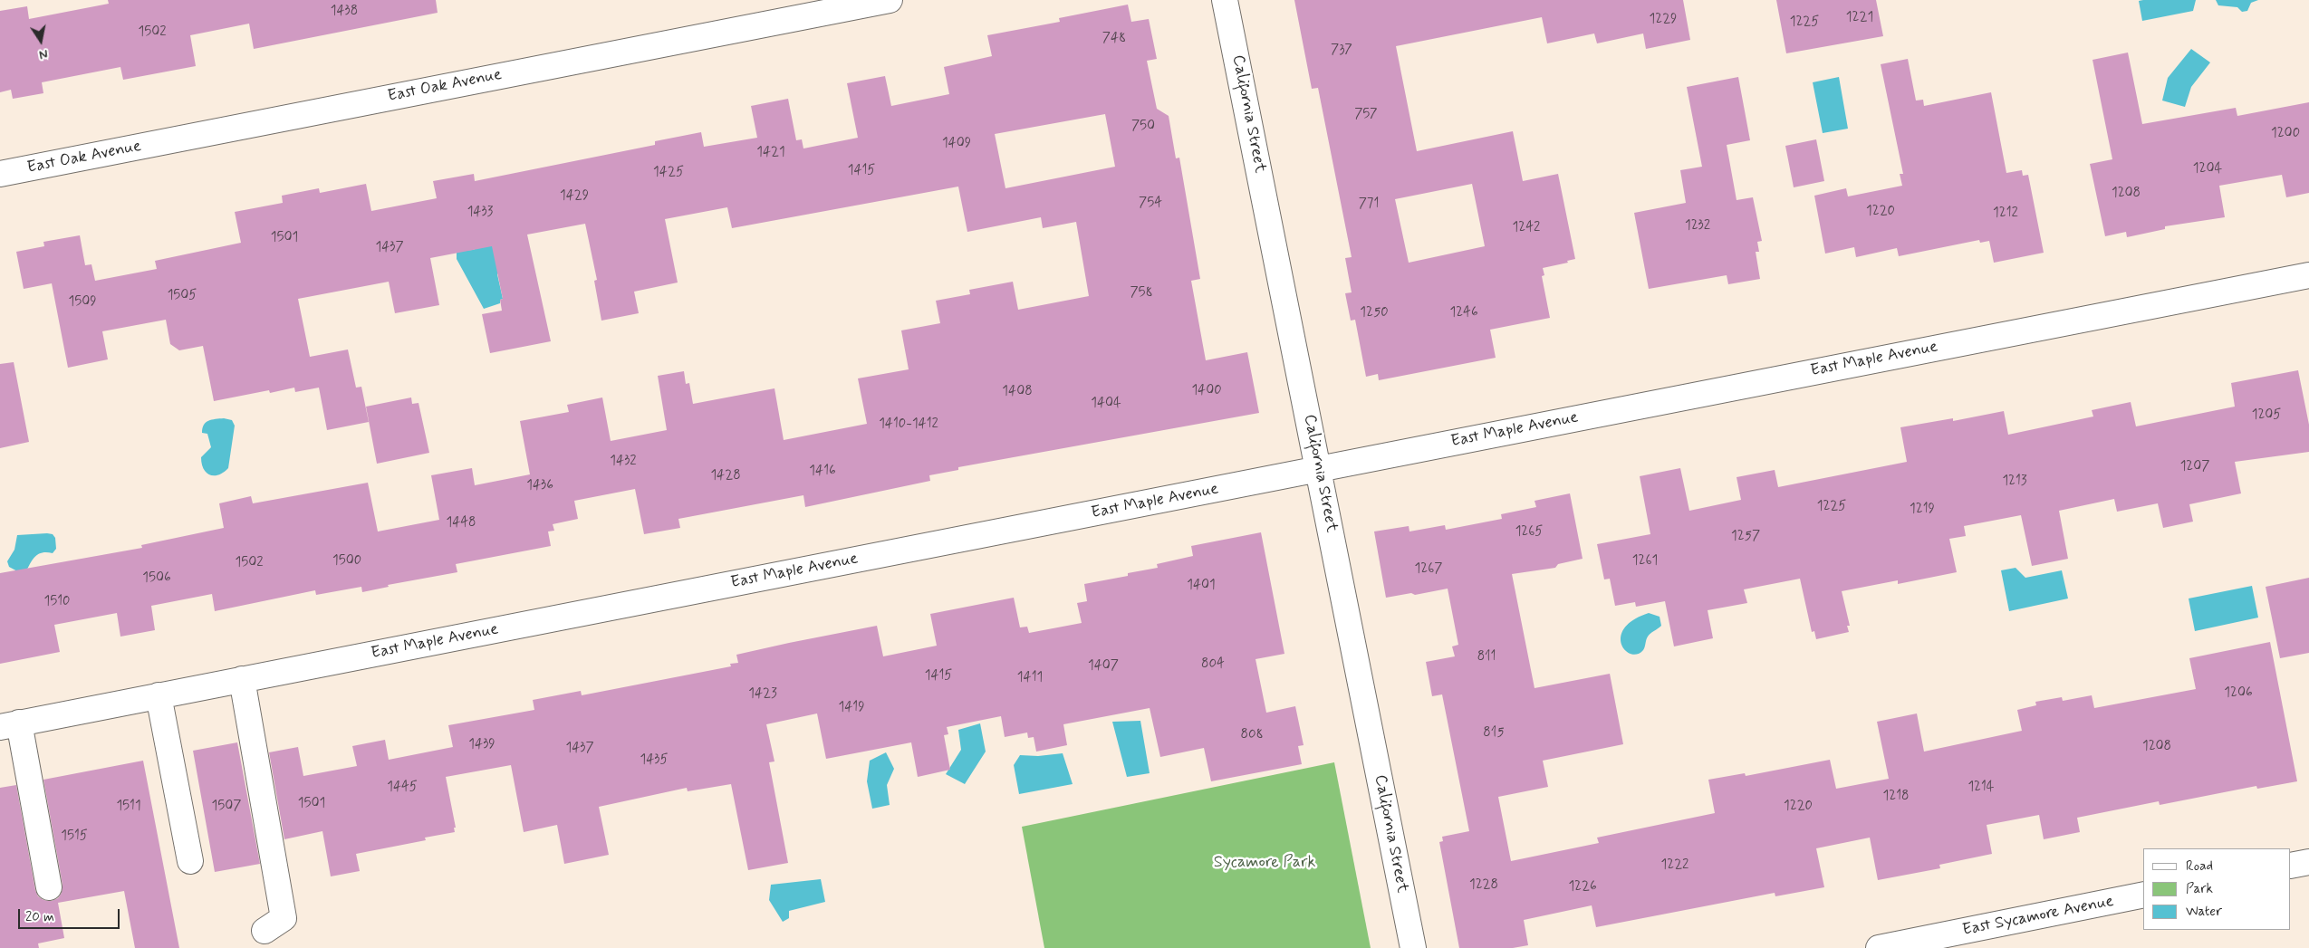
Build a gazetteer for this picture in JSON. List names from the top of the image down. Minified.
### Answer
{"streets":{"street":["East Oak Avenue","California Street","East Maple Avenue","East Sycamore Avenue"]},"crossings":[["California Street","East Maple Avenue"]],"parks":["Sycamore Park"],"house_numbers":["1438","1221","1229","1225","1502","748","737","757","750","1200","1409","1421","1204","1415","1425","1208","1429","754","771","1220","1433","1212","1232","1242","1501","1437","758","1505","1509","1250","1246","1400","1408","1404","1205","1410-1412","1432","1207","1416","1428","1213","1436","1225","1219","1448","1265","1257","1500","1261","1502","1267","1506","1401","1510","811","804","1407","1415","1411","1206","1423","1419","815","808","1439","1208","1437","1435","1445","1214","1218","1501","1511","1507","1220","1515","1222","1228","1226"],"legend":["Road","Park","Water"],"scale_bar":"20 m","north":"bottom"}
